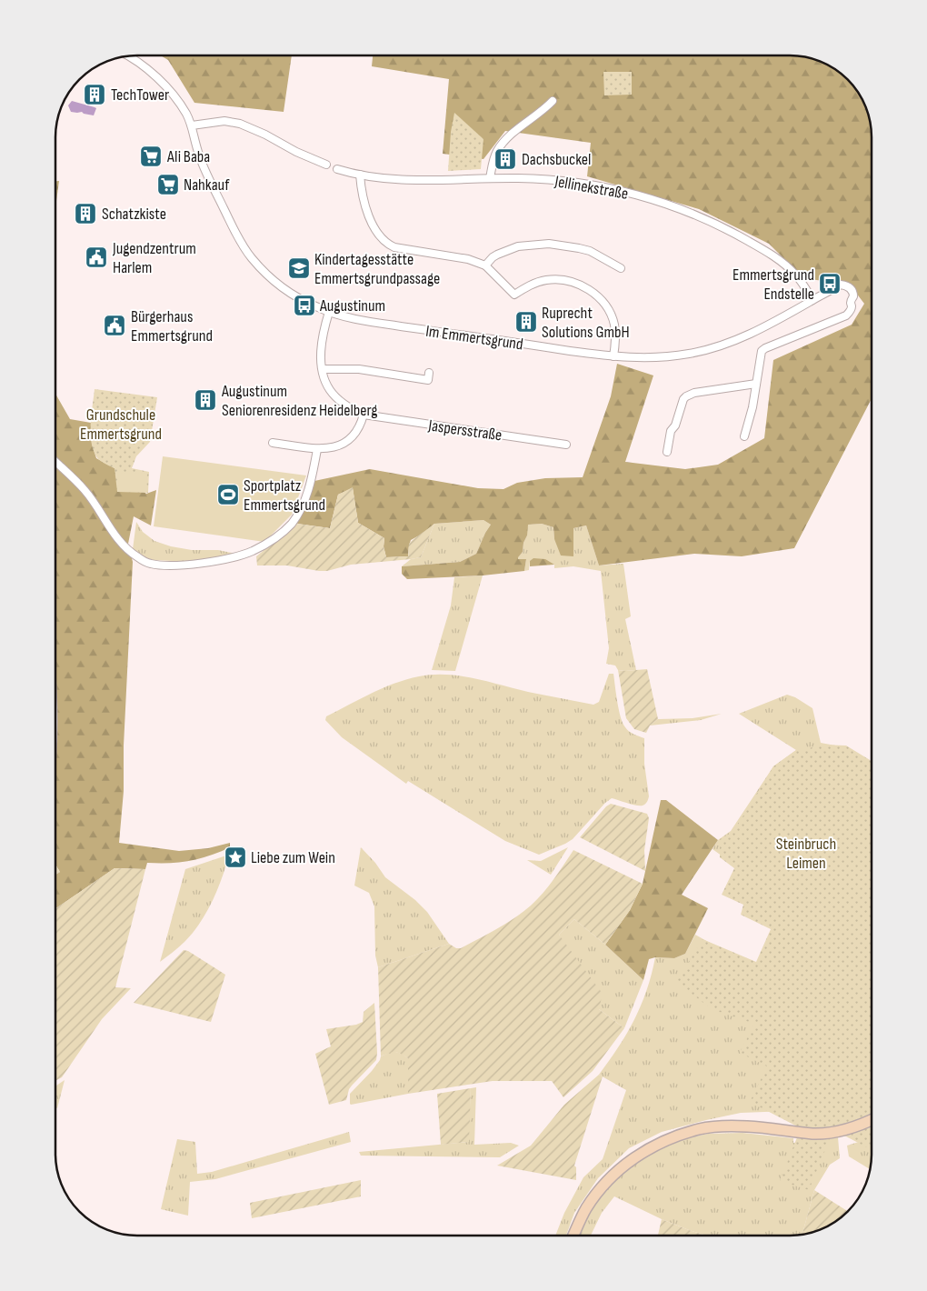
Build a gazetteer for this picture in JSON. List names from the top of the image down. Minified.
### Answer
{"streets":{"street":["Jellinekstraße","Im Emmertsgrund","Jaspersstraße"]},"crossings":[["Jellinekstraße","Im Emmertsgrund"],["Im Emmertsgrund","Jaspersstraße"]],"parks":["Grundschule Emmertsgrund","Steinbruch Leimen"],"places":{"building":["TechTower","Dachsbuckel","Schatzkiste","Ruprecht Solutions GmbH","Augustinum Seniorenresidenz Heidelberg"],"supermarket":["Ali Baba","Nahkauf"],"public building":["Jugendzentrum Harlem","Bürgerhaus Emmertsgrund"],"school or university":["Kindertagesstätte Emmertsgrundpassage"],"bus stop":["Emmertsgrund Endstelle","Augustinum"],"sports":["Sportplatz Emmertsgrund"],"place":["Liebe zum Wein"]}}
